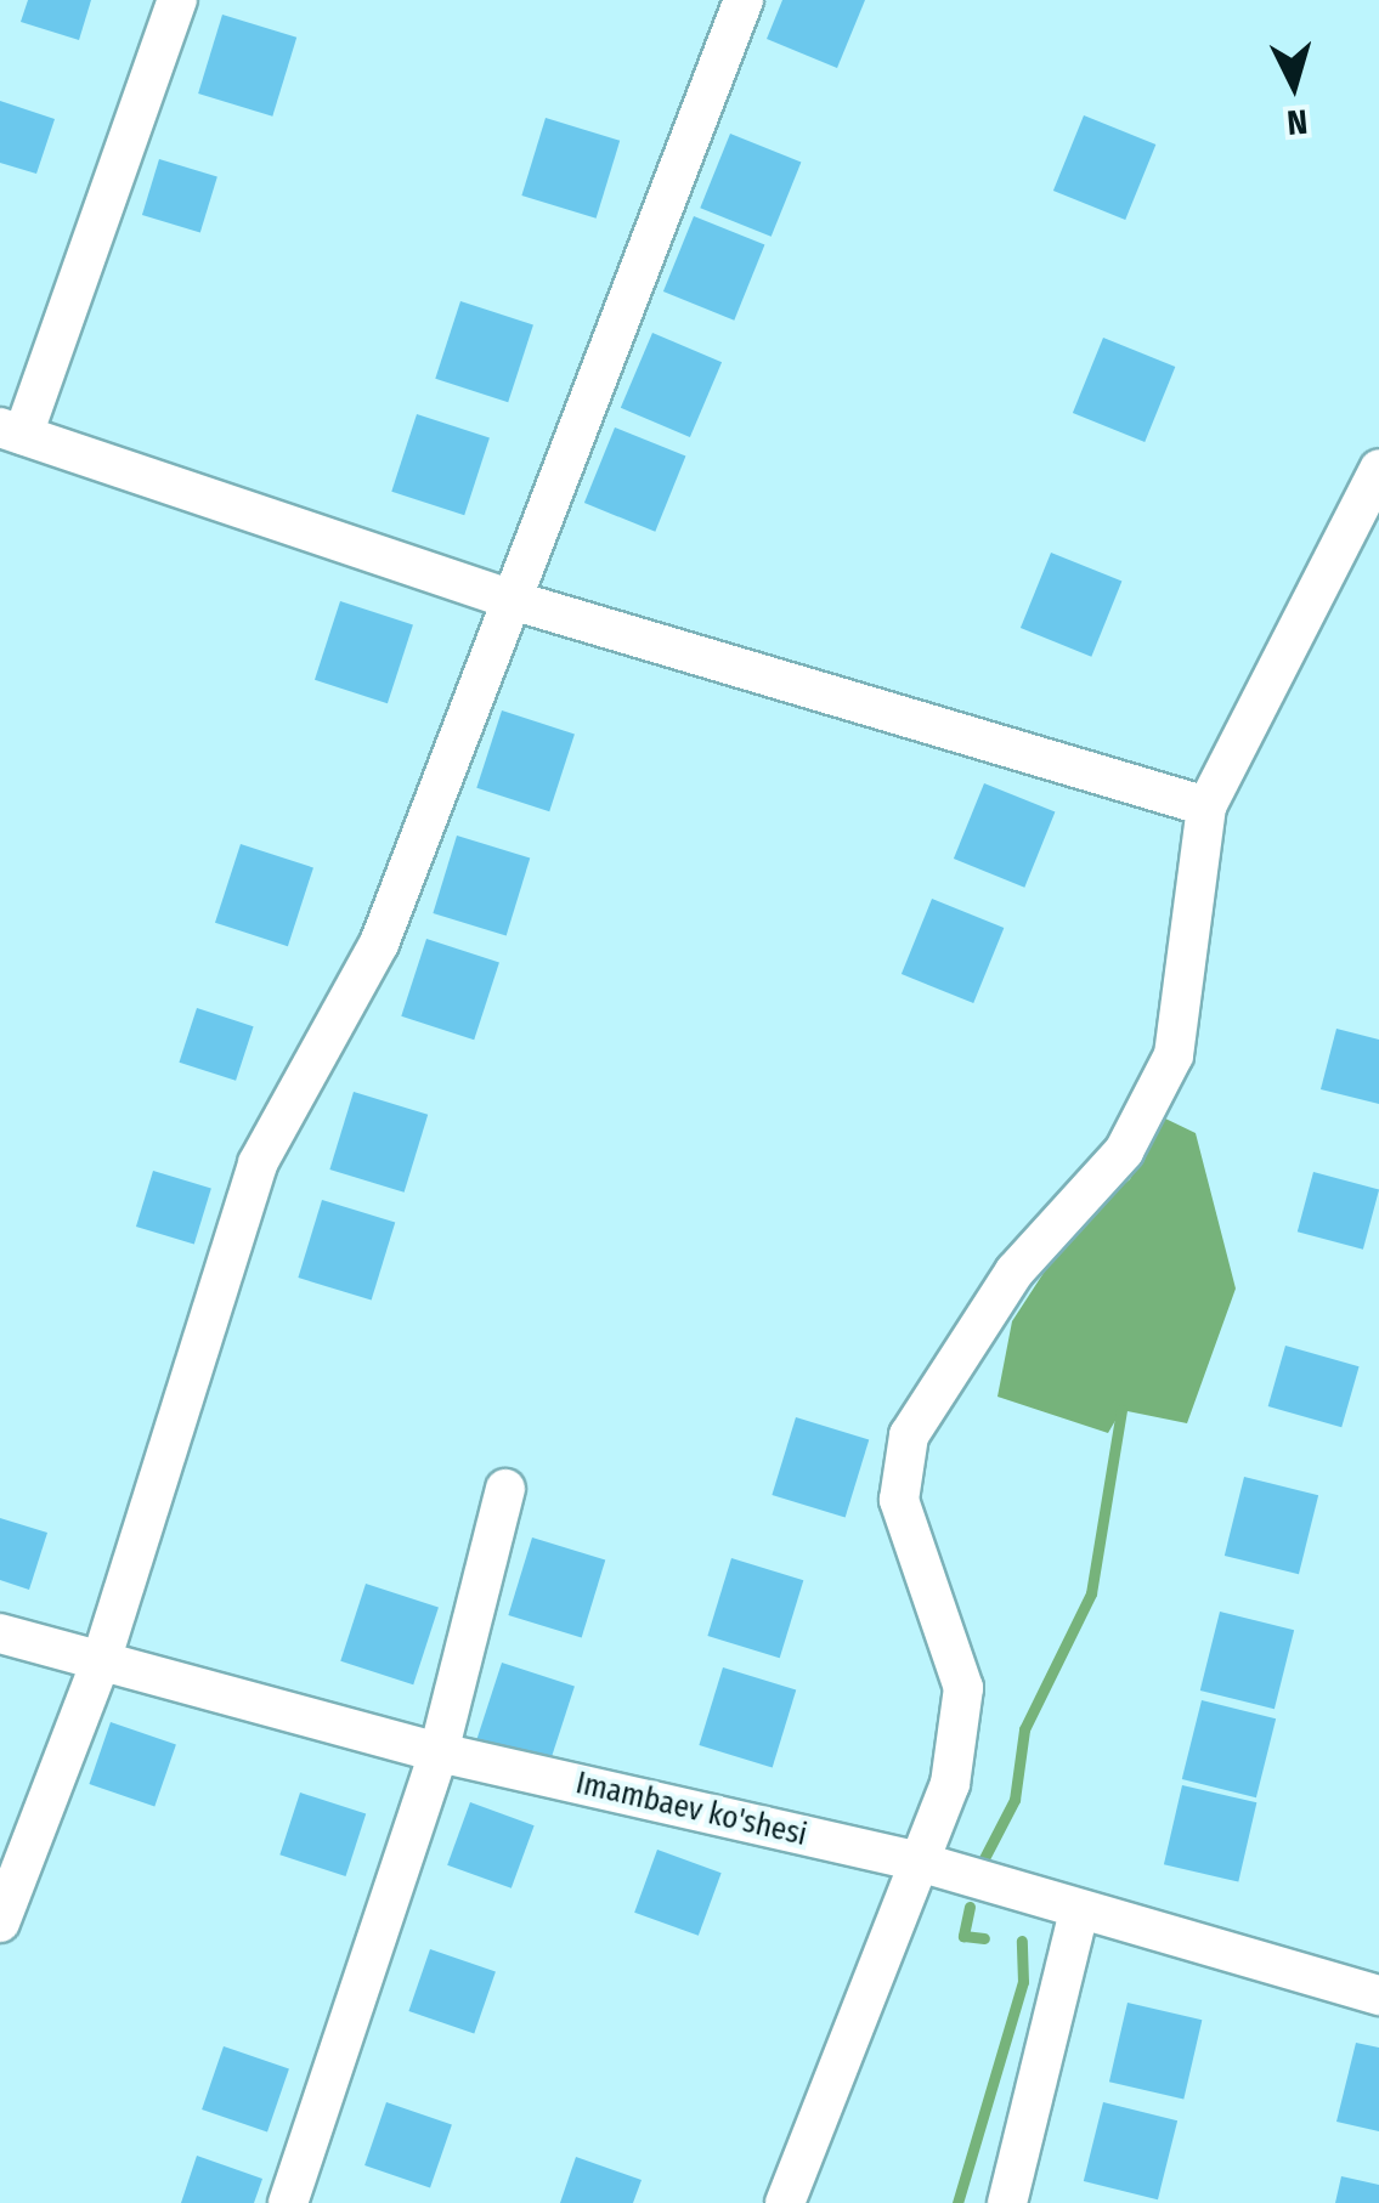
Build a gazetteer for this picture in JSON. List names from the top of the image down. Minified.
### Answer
{"streets":{"street":["Imambaev ko'shesi"]},"north":"bottom"}
